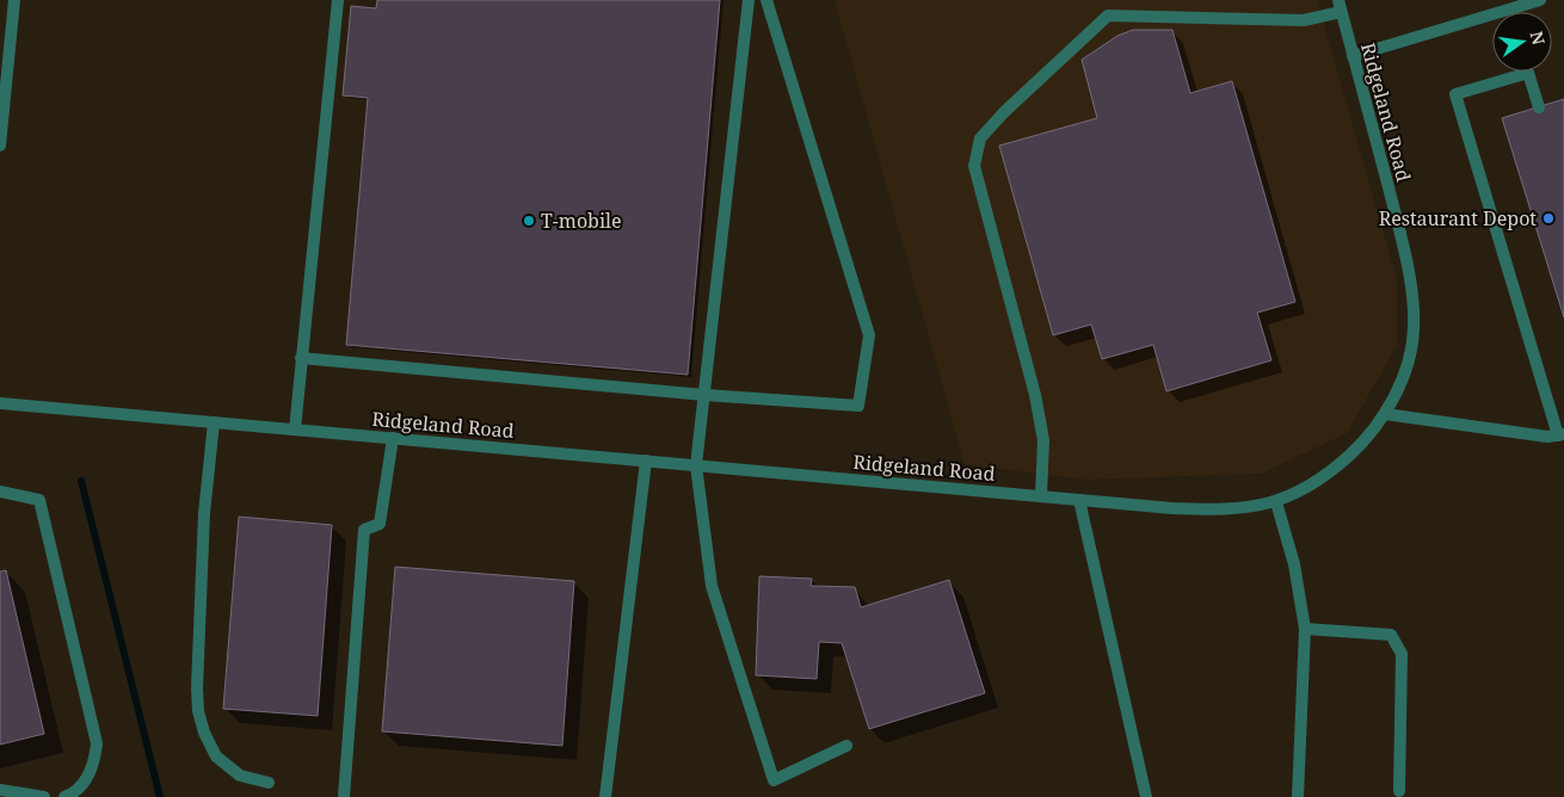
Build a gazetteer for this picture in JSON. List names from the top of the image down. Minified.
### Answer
{"streets":{"street":["Ridgeland Road"]},"places":["Restaurant Depot","T-mobile"],"north":"right"}
